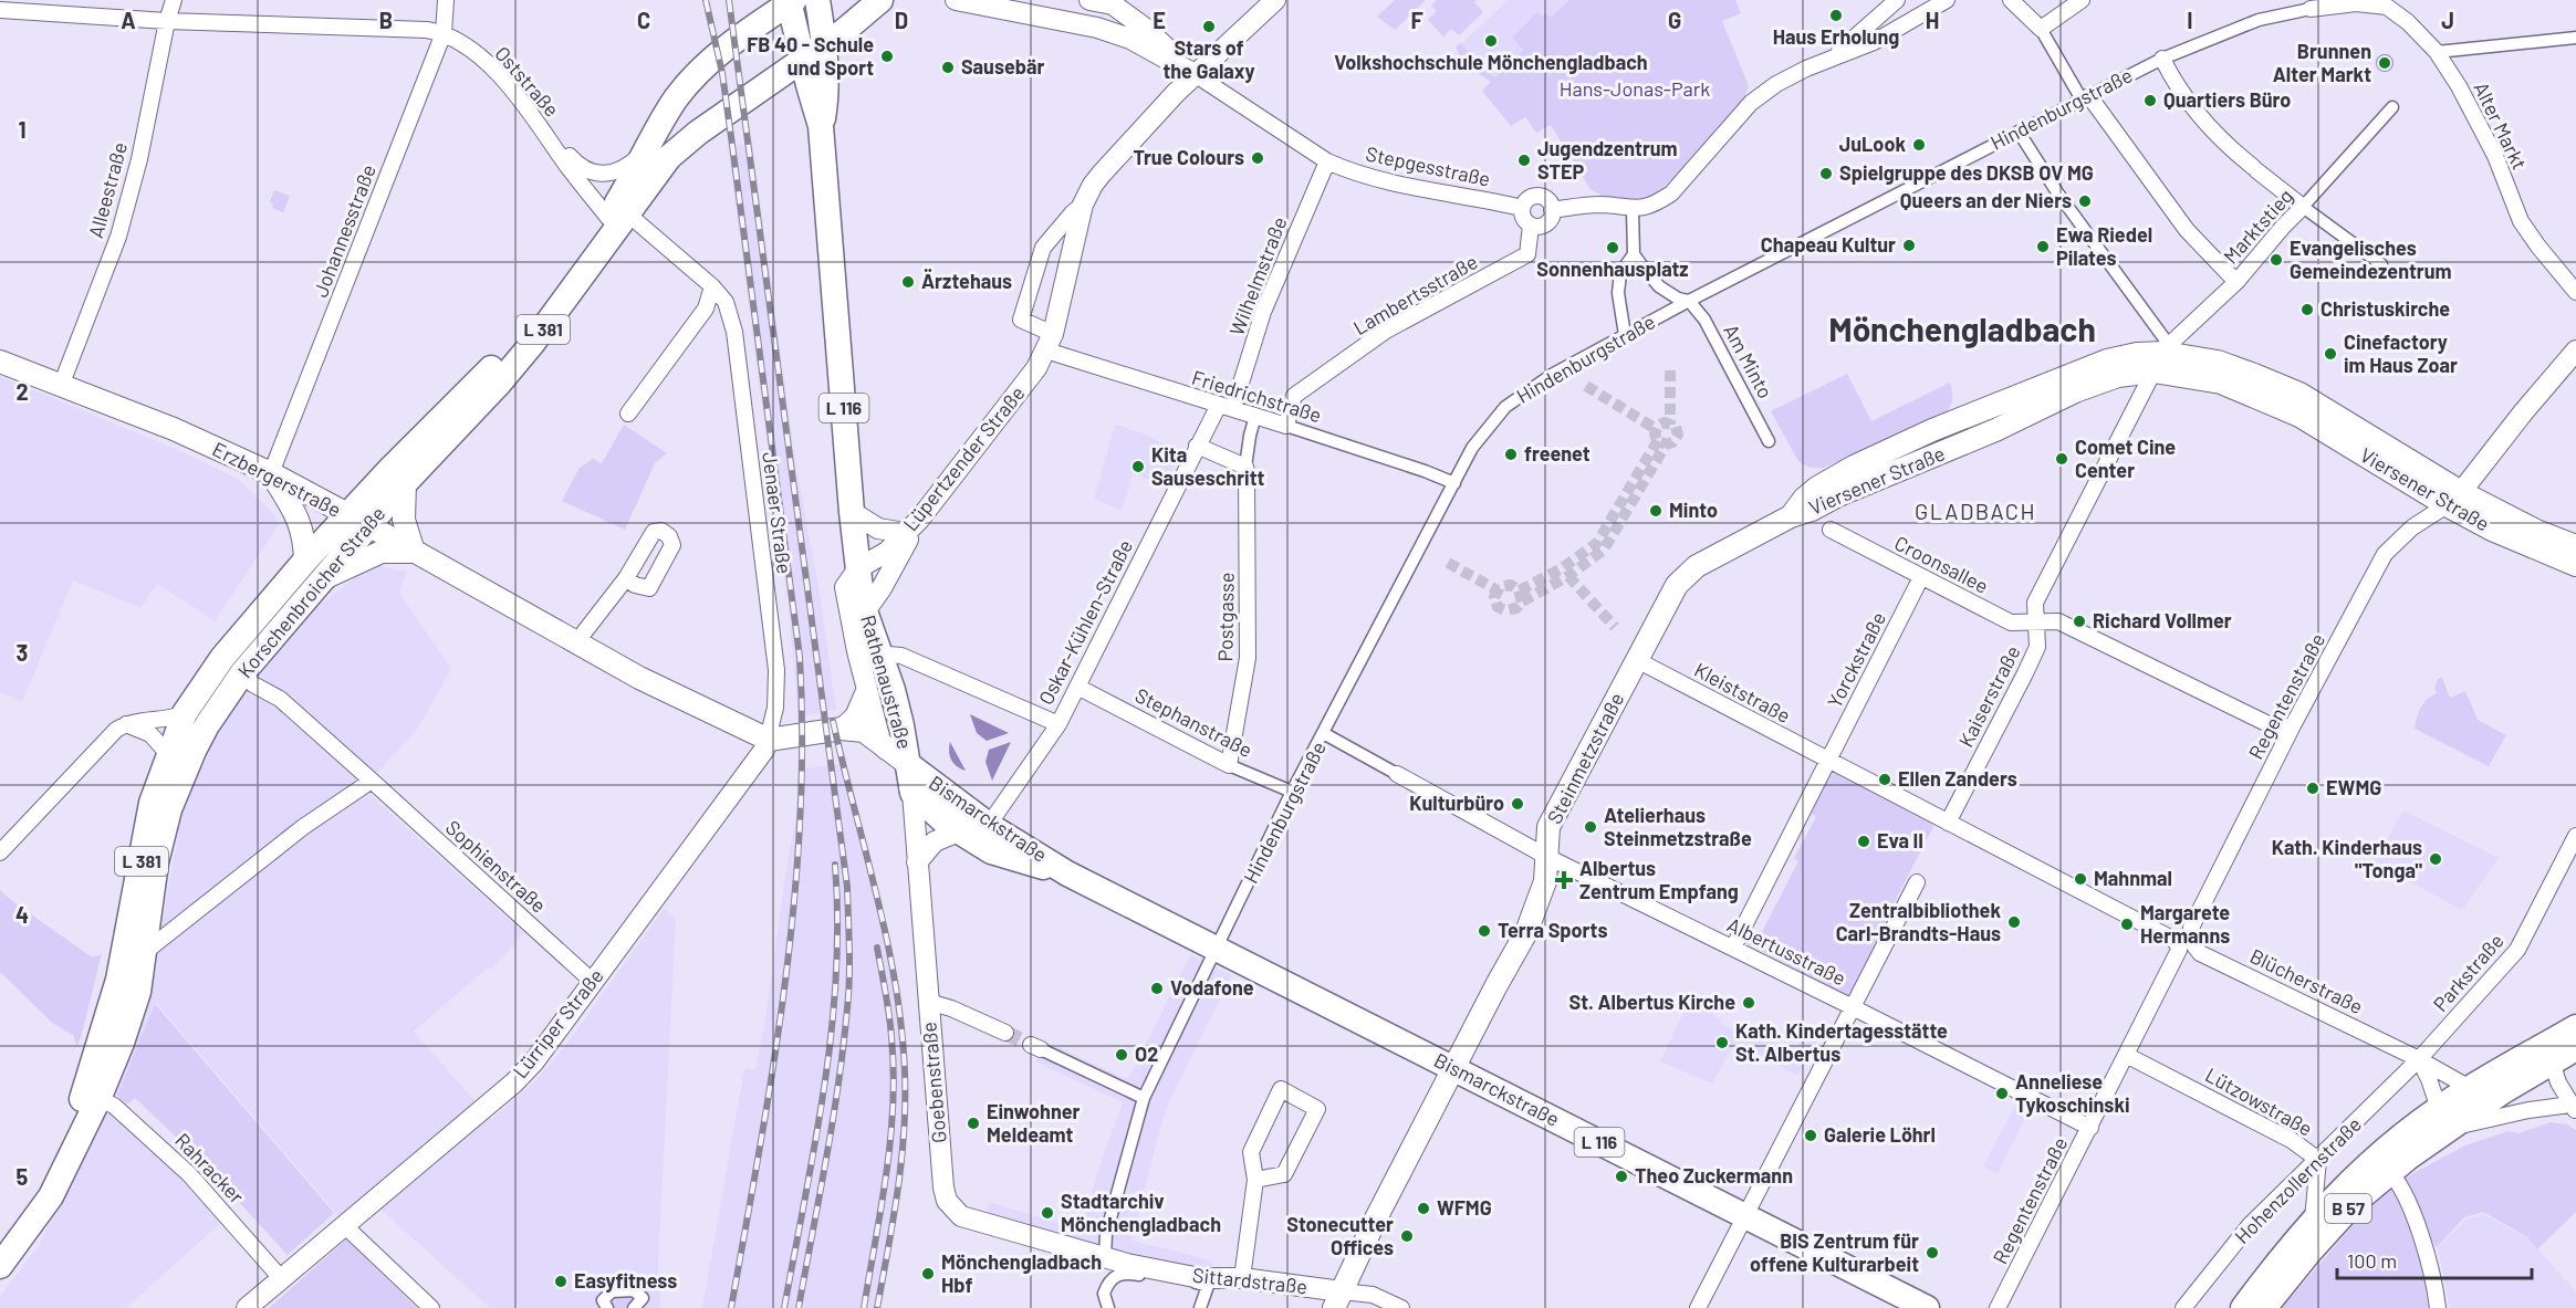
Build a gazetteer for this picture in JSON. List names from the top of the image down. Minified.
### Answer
{"streets":{"main road":["L 381","L 116","Erzbergerstraße","Viersener Straße","Korschenbroicher Straße","Rathenaustraße","Steinmetzstraße","Bismarckstraße","Hohenzollernstraße","B 57"],"street":["Oststraße","Hindenburgstraße","Alter Markt","Stepgesstraße","Alleestraße","Marktstieg","Johannesstraße","Wilhelmstraße","Lambertsstraße","Am Minto","Friedrichstraße","Lüpertzender Straße","Jenaer Straße","Croonsallee","Postgasse","Oskar-Kühlen-Straße","Yorckstraße","Kleiststraße","Kaiserstraße","Regentenstraße","Stephanstraße","Sophienstraße","Albertusstraße","Parkstraße","Blücherstraße","Lürriper Straße","Goebenstraße","Lützowstraße","Rahracker","Sittardstraße"]},"crossings":[["Oststraße","Alleestraße"],["Oststraße","Johannesstraße"],["Oststraße","Jenaer Straße"],["Oststraße","Korschenbroicher Straße"],["Hindenburgstraße","Alter Markt"],["Hindenburgstraße","Am Minto"],["Hindenburgstraße","Friedrichstraße"],["Hindenburgstraße","Stephanstraße"],["Hindenburgstraße","Bismarckstraße"],["Hindenburgstraße","Albertusstraße"],["Hindenburgstraße","Goebenstraße"],["Hindenburgstraße","Sittardstraße"],["Stepgesstraße","Wilhelmstraße"],["Stepgesstraße","Lambertsstraße"],["Stepgesstraße","Lüpertzender Straße"],["Alleestraße","Erzbergerstraße"],["Marktstieg","Viersener Straße"],["Marktstieg","Kaiserstraße"],["Johannesstraße","Erzbergerstraße"],["Wilhelmstraße","Friedrichstraße"],["Wilhelmstraße","Oskar-Kühlen-Straße"],["Lambertsstraße","Friedrichstraße"],["L 381","Korschenbroicher Straße"],["L 381","Rathenaustraße"],["Friedrichstraße","Lüpertzender Straße"],["Friedrichstraße","Oskar-Kühlen-Straße"],["Lüpertzender Straße","Rathenaustraße"],["Erzbergerstraße","Jenaer Straße"],["Erzbergerstraße","Korschenbroicher Straße"],["Erzbergerstraße","Lürriper Straße"],["Viersener Straße","Kaiserstraße"],["Viersener Straße","Regentenstraße"],["Viersener Straße","Steinmetzstraße"],["Jenaer Straße","Korschenbroicher Straße"],["Jenaer Straße","Lürriper Straße"],["Croonsallee","Yorckstraße"],["Croonsallee","Kaiserstraße"],["Croonsallee","Regentenstraße"],["Korschenbroicher Straße","Rathenaustraße"],["Korschenbroicher Straße","Sophienstraße"],["Korschenbroicher Straße","Rahracker"],["Postgasse","Stephanstraße"],["Oskar-Kühlen-Straße","Stephanstraße"],["Oskar-Kühlen-Straße","Bismarckstraße"],["Yorckstraße","Kleiststraße"],["Yorckstraße","Albertusstraße"],["Rathenaustraße","Bismarckstraße"],["Rathenaustraße","Goebenstraße"],["Kleiststraße","Kaiserstraße"],["Kleiststraße","Regentenstraße"],["Kleiststraße","Steinmetzstraße"],["Regentenstraße","Albertusstraße"],["Regentenstraße","Blücherstraße"],["Regentenstraße","Lützowstraße"],["Steinmetzstraße","Bismarckstraße"],["Steinmetzstraße","Albertusstraße"],["Steinmetzstraße","Sittardstraße"],["Bismarckstraße","Goebenstraße"],["Sophienstraße","Lürriper Straße"],["Parkstraße","Blücherstraße"],["Parkstraße","Hohenzollernstraße"],["Blücherstraße","Hohenzollernstraße"],["Blücherstraße","B 57"],["Lürriper Straße","Rahracker"],["Goebenstraße","Sittardstraße"],["Lützowstraße","Hohenzollernstraße"],["Hohenzollernstraße","B 57"]],"districts":["Mönchengladbach","GLADBACH"],"parks":["Hans-Jonas-Park"],"places":{"other":["Haus Erholung","Stars of the Galaxy","Volkshochschule Mönchengladbach","FB 40 - Schule und Sport","Brunnen Alter Markt","Sausebär","Quartiers Büro","JuLook","True Colours","Jugendzentrum STEP","Spielgruppe des DKSB OV MG","Queers an der Niers","Chapeau Kultur","Ewa Riedel Pilates","Sonnenhausplatz","Evangelisches Gemeindezentrum","Ärztehaus","Christuskirche","Cinefactory im Haus Zoar","freenet","Comet Cine Center","Kita Sauseschritt","Minto","Richard Vollmer","Ellen Zanders","EWMG","Kulturbüro","Atelierhaus Steinmetzstraße","Eva II","Kath. Kinderhaus \"Tonga\"","Mahnmal","Zentralbibliothek Carl-Brandts-Haus","Margarete Hermanns","Terra Sports","Vodafone","St. Albertus Kirche","Kath. Kindertagesstätte St. Albertus","O2","Anneliese Tykoschinski","Einwohner Meldeamt","Galerie Löhrl","Theo Zuckermann","WFMG","Stadtarchiv Mönchengladbach","Stonecutter Offices","BIS Zentrum für offene Kulturarbeit","Mönchengladbach Hbf","Easyfitness"],"health":["Albertus Zentrum Empfang"]},"scale_bar":"100 m","grid":{"columns":["A","B","C","D","E","F","G","H","I","J"],"rows":["1","2","3","4","5"]}}
